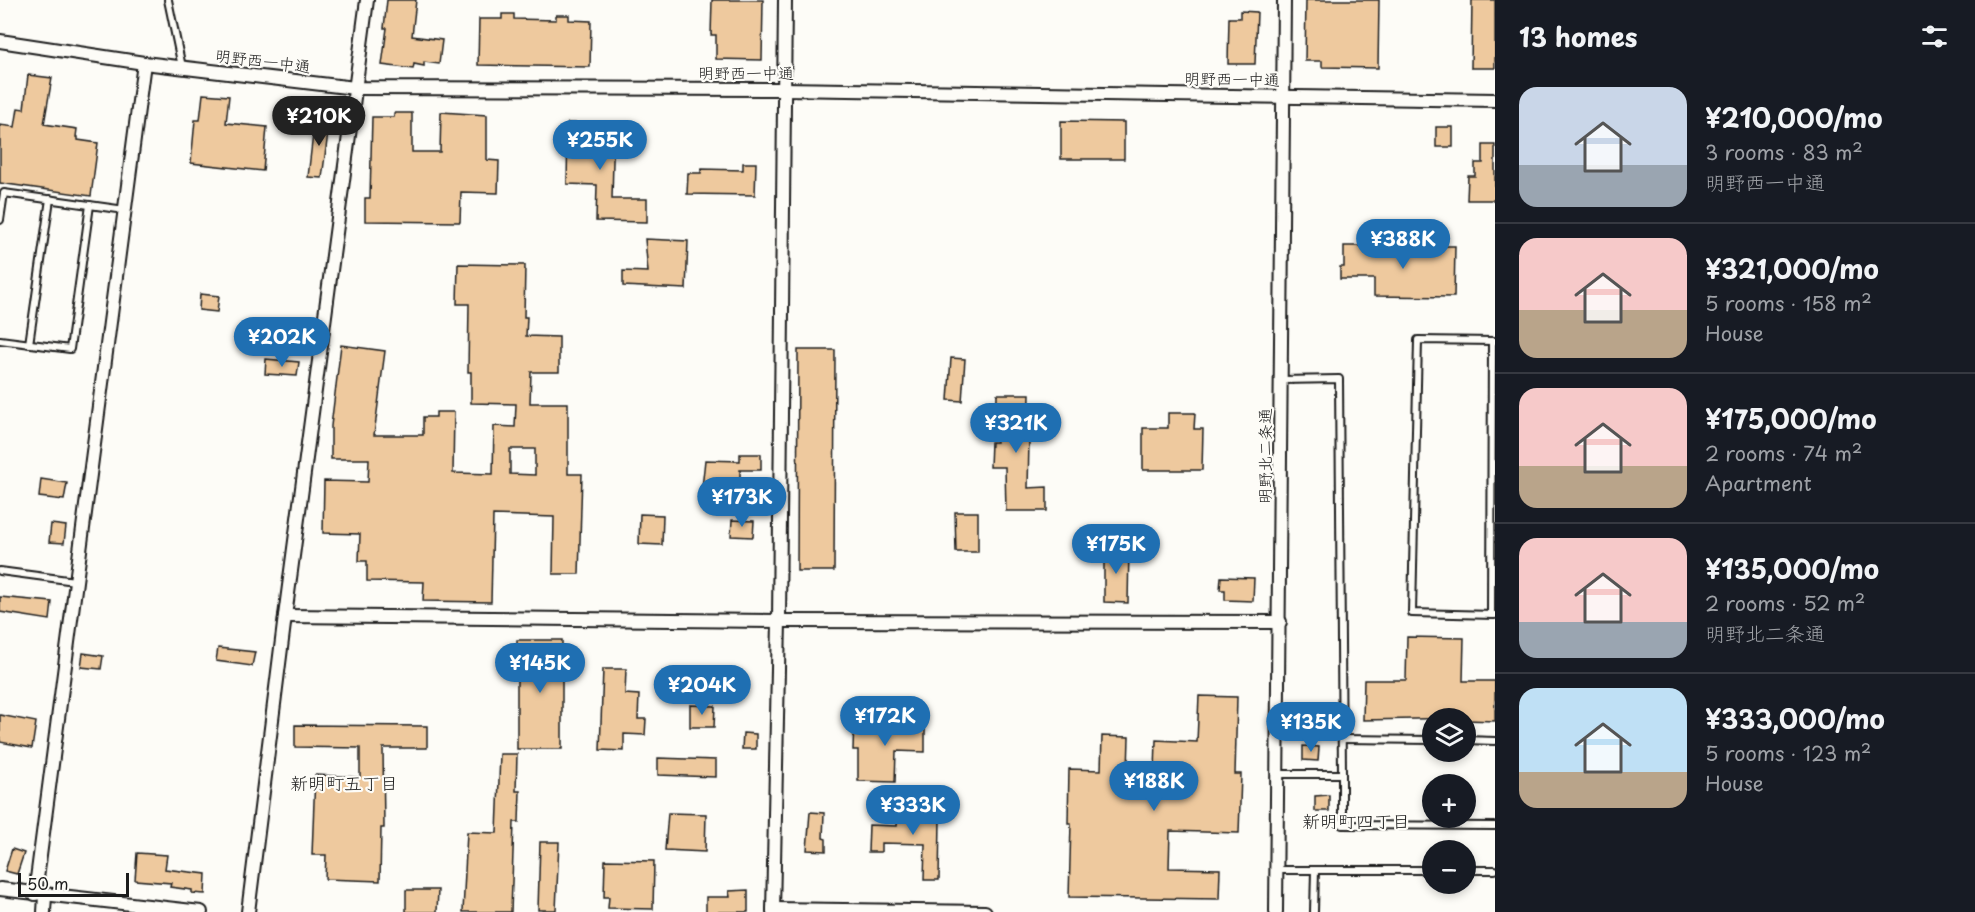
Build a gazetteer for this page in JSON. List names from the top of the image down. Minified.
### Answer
{"streets":{"street":["明野西一中通","明野北二条通"]},"crossings":[["明野西一中通","明野北二条通"]],"districts":["新明町五丁目","新明町四丁目"],"scale_bar":"50 m","page":{"heading":"13 homes","list":[{"name":"¥210,000/mo","note":"3 rooms · 83 m² · 明野西一中通"},{"name":"¥321,000/mo","note":"5 rooms · 158 m² · House"},{"name":"¥175,000/mo","note":"2 rooms · 74 m² · Apartment"},{"name":"¥135,000/mo","note":"2 rooms · 52 m² · 明野北二条通"},{"name":"¥333,000/mo","note":"5 rooms · 123 m² · House"}],"price":["¥210K","¥255K","¥388K","¥202K","¥321K","¥173K","¥175K","¥145K","¥204K","¥172K","¥135K","¥188K","¥333K"],"map_buttons":["+","−"],"scale":"50 m"}}
